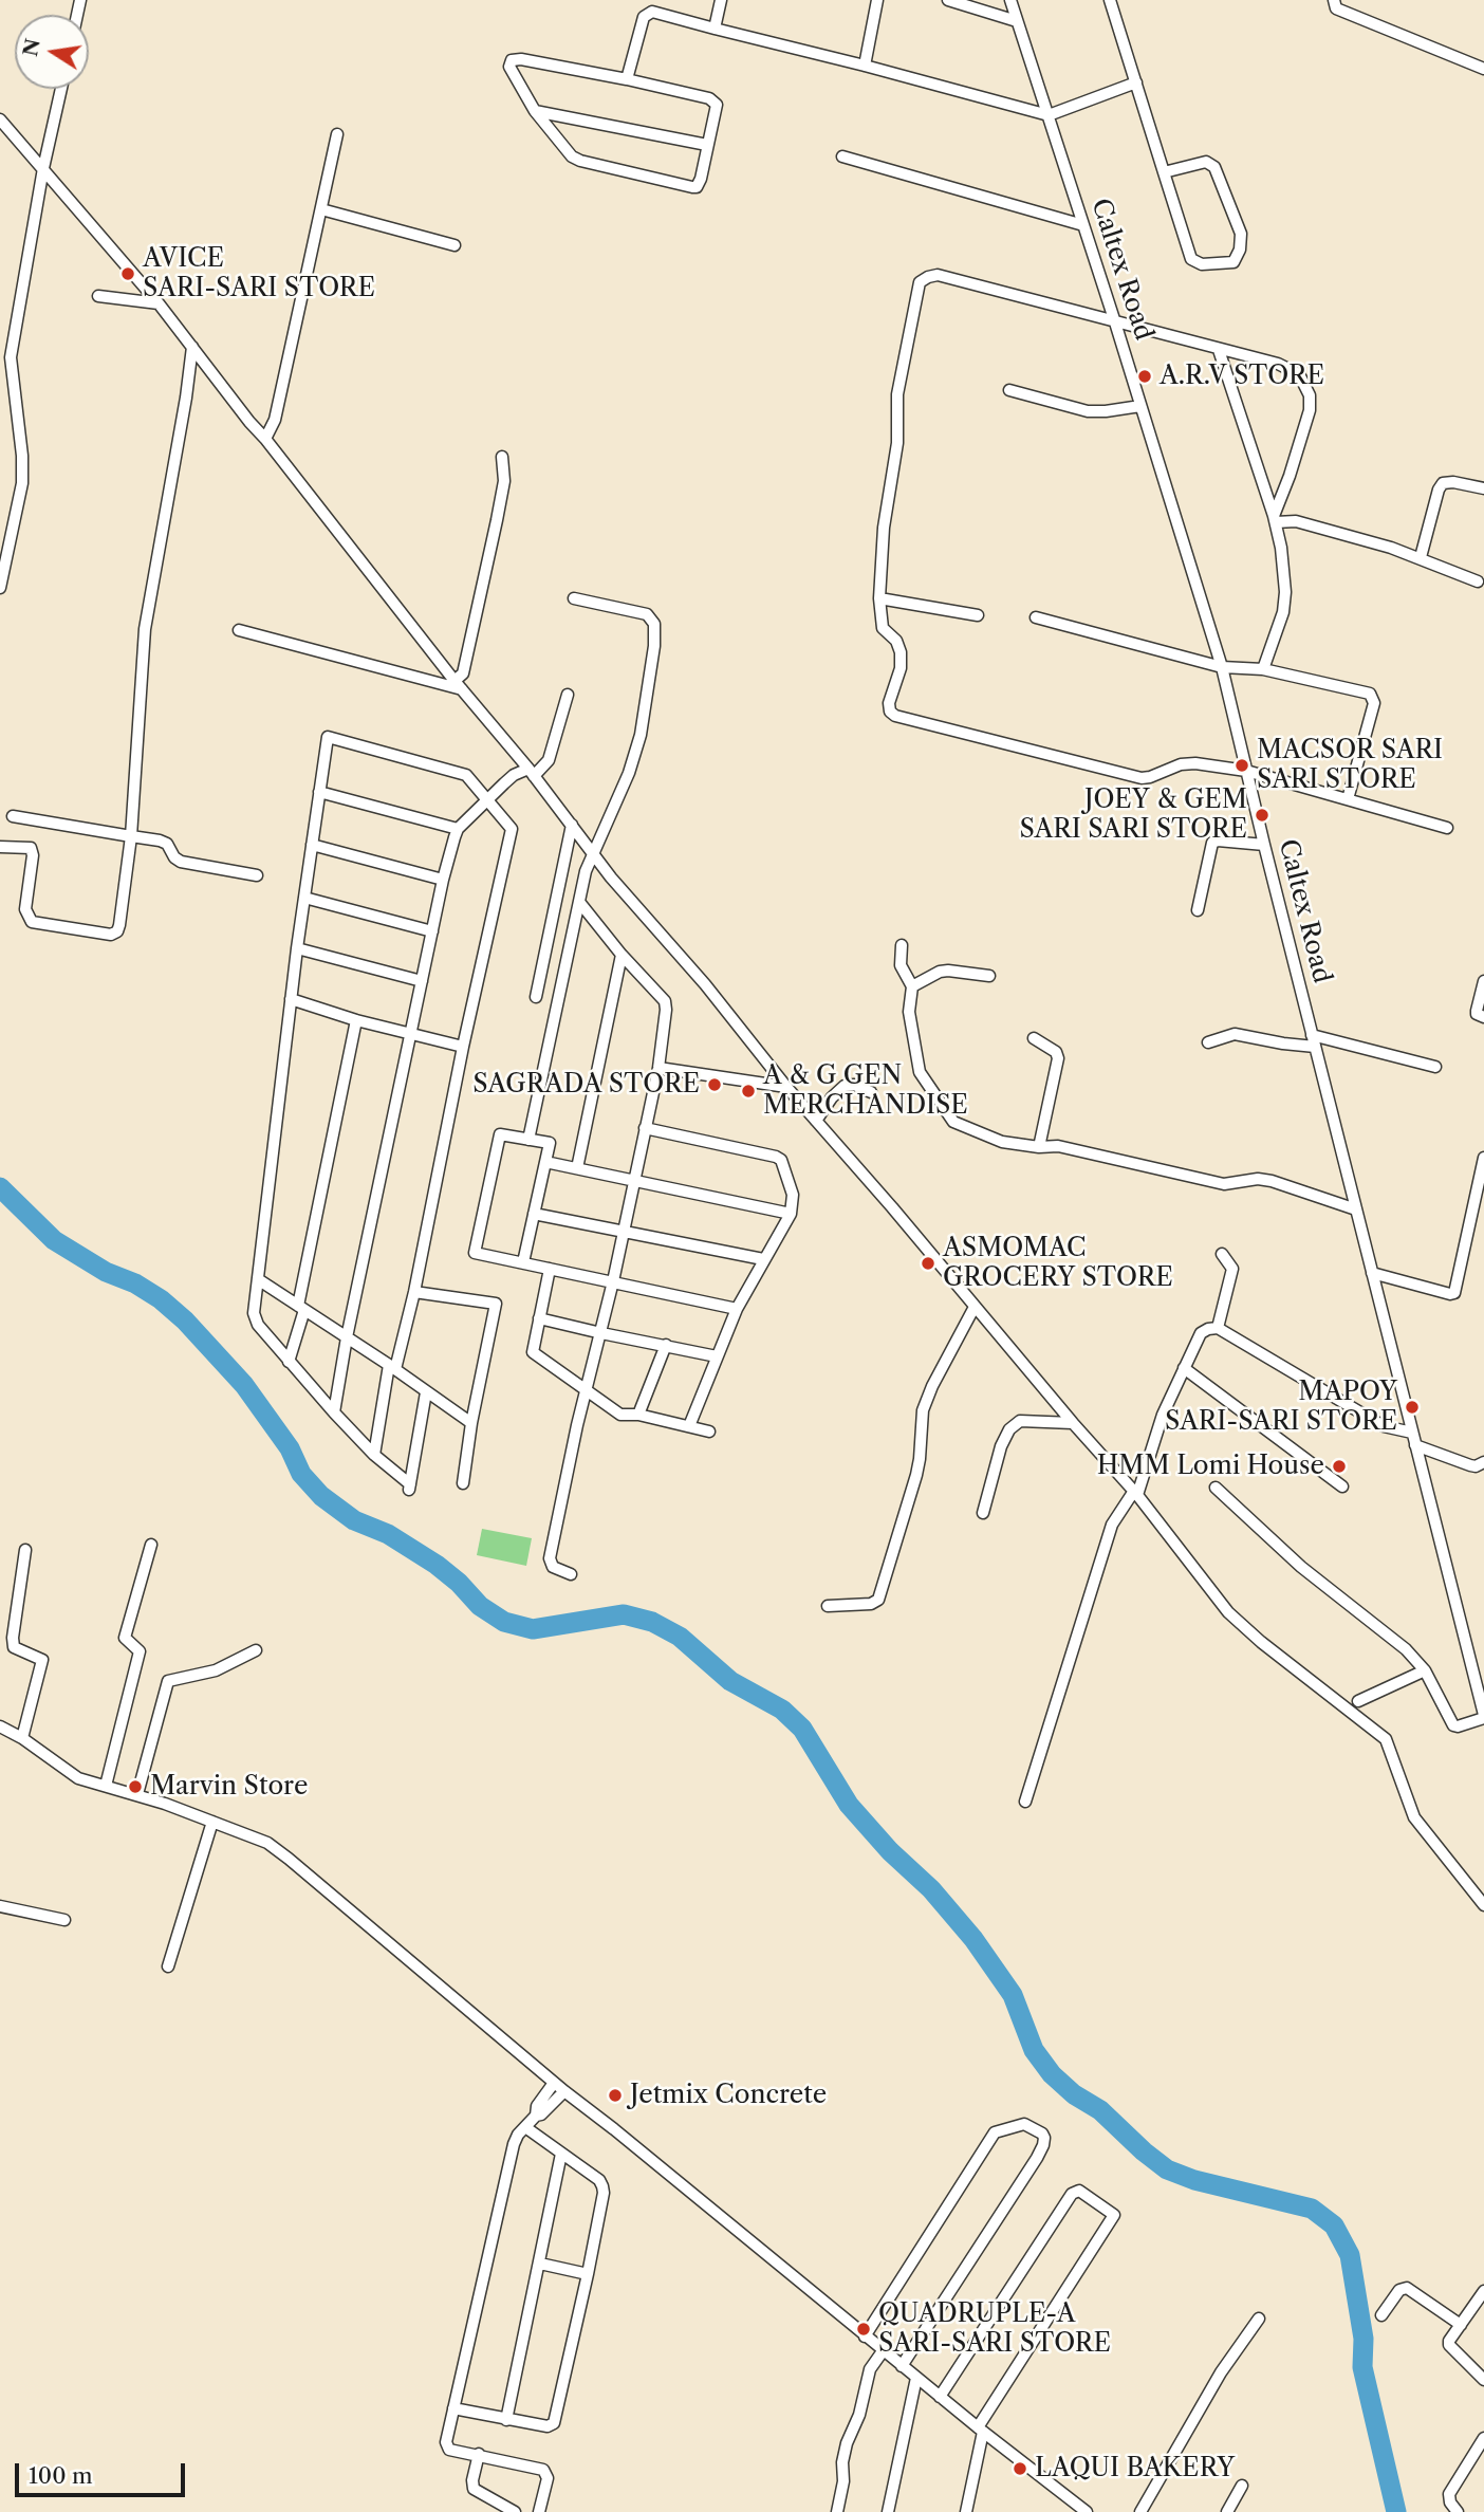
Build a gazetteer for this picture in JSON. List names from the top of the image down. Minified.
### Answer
{"streets":{"street":["Caltex Road"]},"places":["AVICE SARI-SARI STORE","A.R.V STORE","MACSOR SARI SARI STORE","JOEY & GEM SARI SARI STORE","SAGRADA STORE","A & G GEN MERCHANDISE","ASMOMAC GROCERY STORE","MAPOY SARI-SARI STORE","HMM Lomi House","Marvin Store","Jetmix Concrete","QUADRUPLE-A SARI-SARI STORE","LAQUI BAKERY"],"scale_bar":"100 m","north":"left"}
